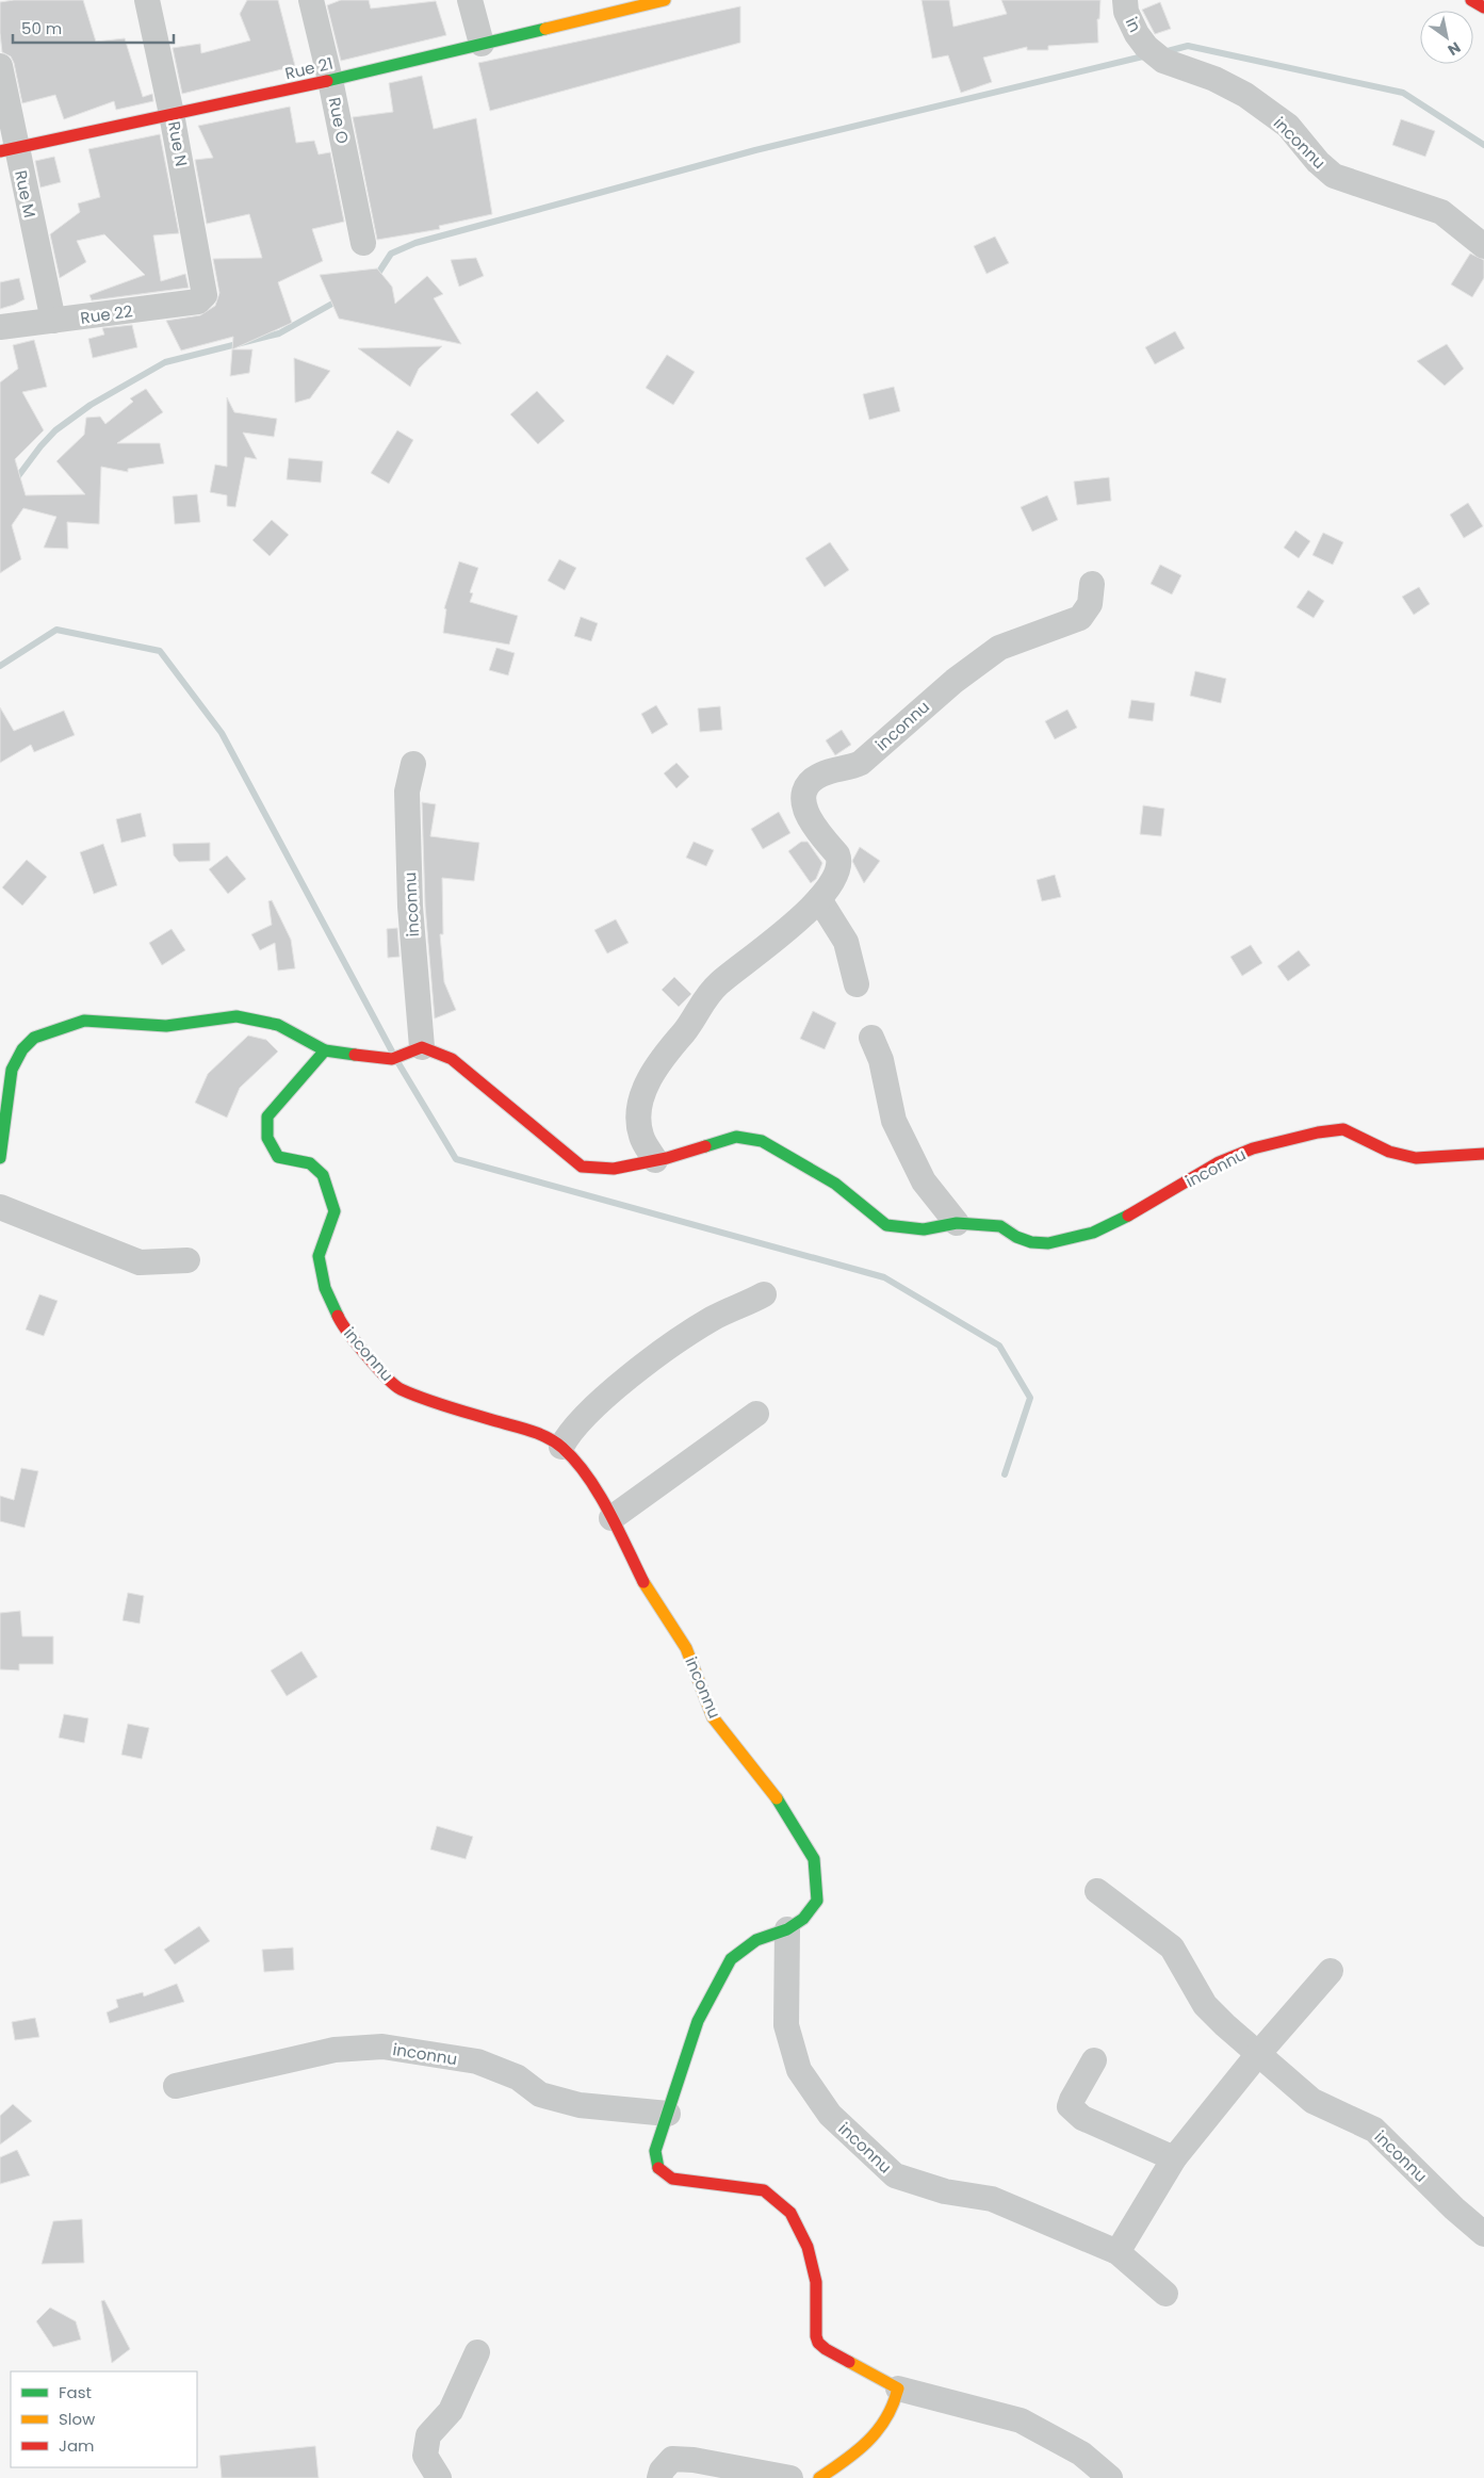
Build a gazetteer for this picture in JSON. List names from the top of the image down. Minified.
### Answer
{"streets":{"street":["in","Rue 21","Rue O","inconnu","Rue N","Rue M","Rue 22"]},"crossings":[["in","inconnu"],["Rue 21","Rue O"],["Rue 21","Rue N"],["Rue 21","Rue M"],["Rue N","Rue 22"],["Rue M","Rue 22"]],"legend":["Fast","Slow","Jam"],"scale_bar":"50 m","north":"bottom right"}
